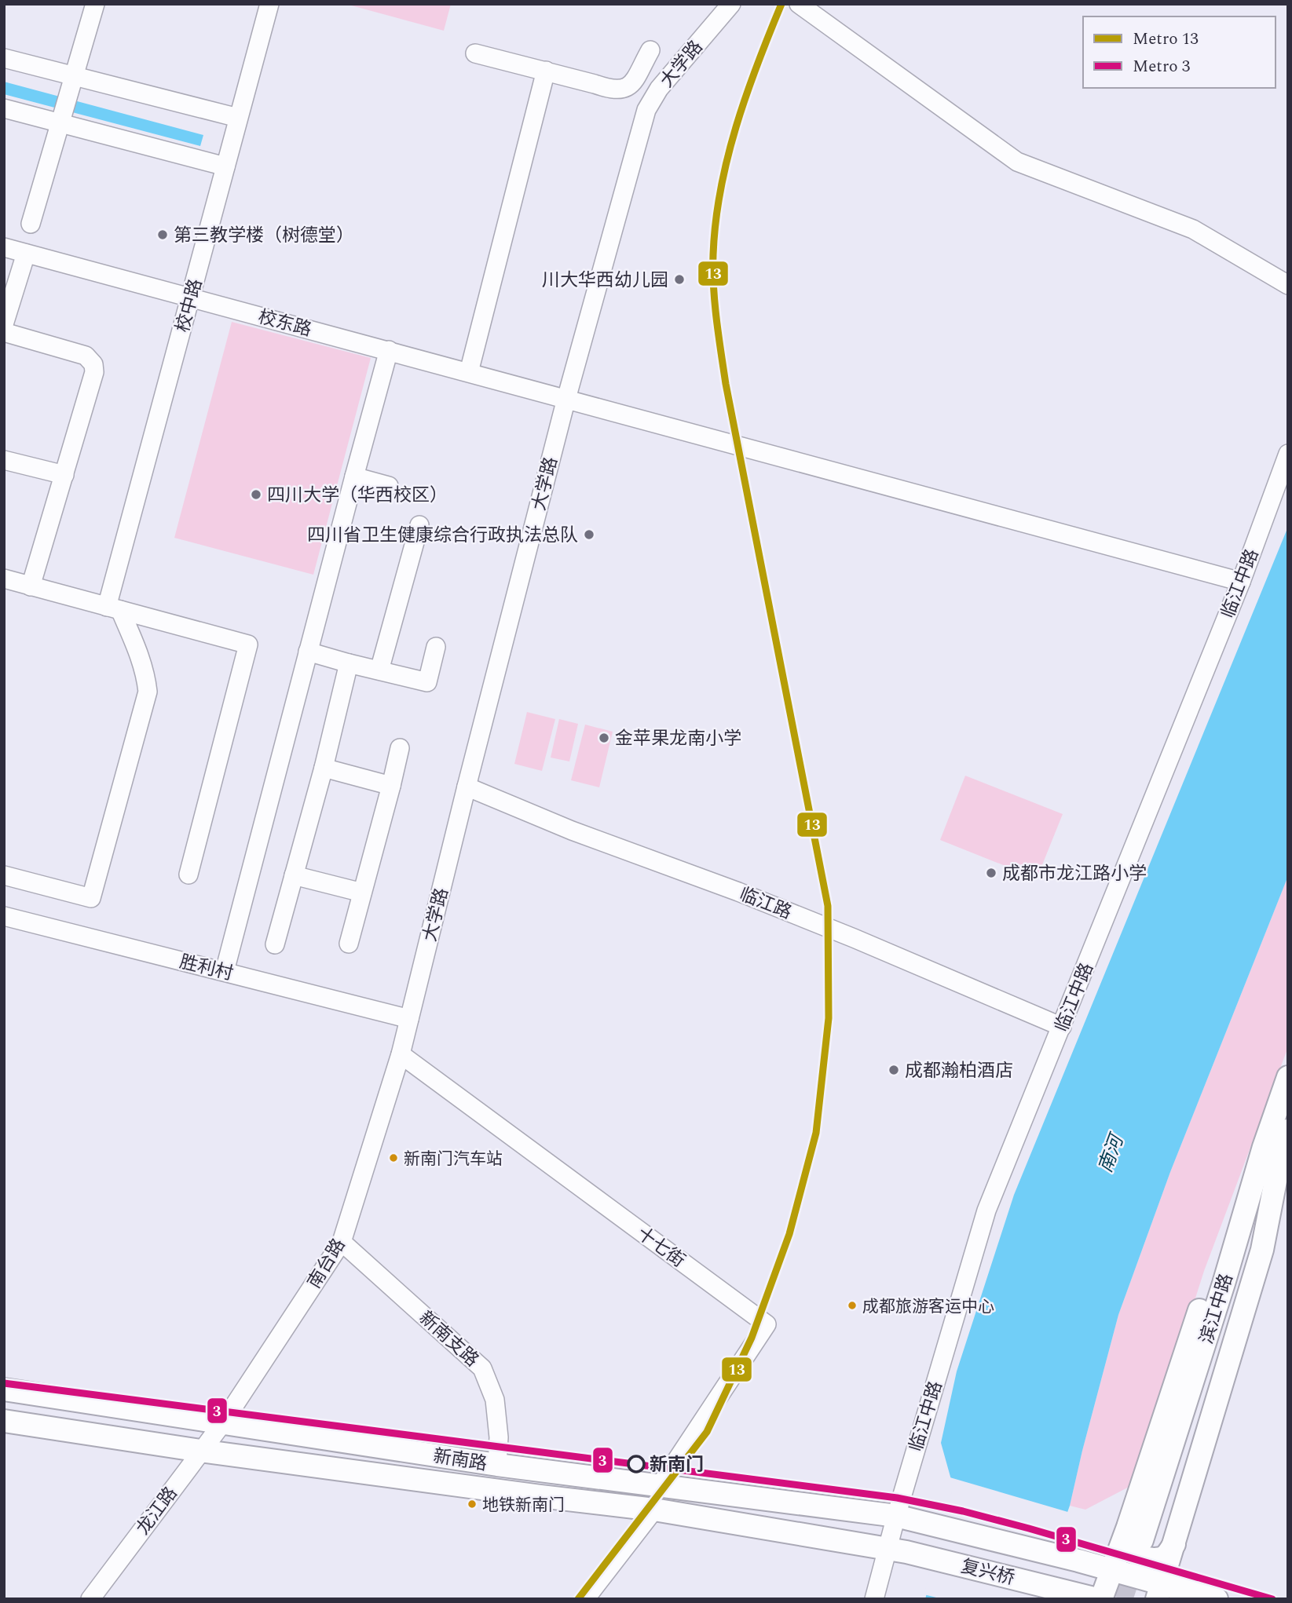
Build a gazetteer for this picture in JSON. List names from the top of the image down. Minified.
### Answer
{"streets":{"main road":["滨江中路","新南路","复兴桥"],"street":["大学路","校中路","校东路","临江中路","临江路","胜利村","十七街","南台路","新南支路","龙江路"]},"crossings":[["大学路","校东路"],["大学路","临江路"],["大学路","胜利村"],["大学路","十七街"],["大学路","南台路"],["校中路","校东路"],["校东路","临江中路"],["临江中路","临江路"],["临江中路","新南路"],["临江中路","复兴桥"],["十七街","南台路"],["十七街","新南路"],["南台路","新南支路"],["南台路","新南路"],["南台路","龙江路"],["新南支路","新南路"],["新南路","龙江路"],["新南路","复兴桥"]],"water":["南河"],"places":["第三教学楼（树德堂）","川大华西幼儿园","四川大学（华西校区）","四川省卫生健康综合行政执法总队","金苹果龙南小学","成都市龙江路小学","成都瀚柏酒店","新南门汽车站","成都旅游客运中心","新南门","地铁新南门"],"lines":["metro line 13","metro line 3"],"legend":["Metro 13","Metro 3"]}
